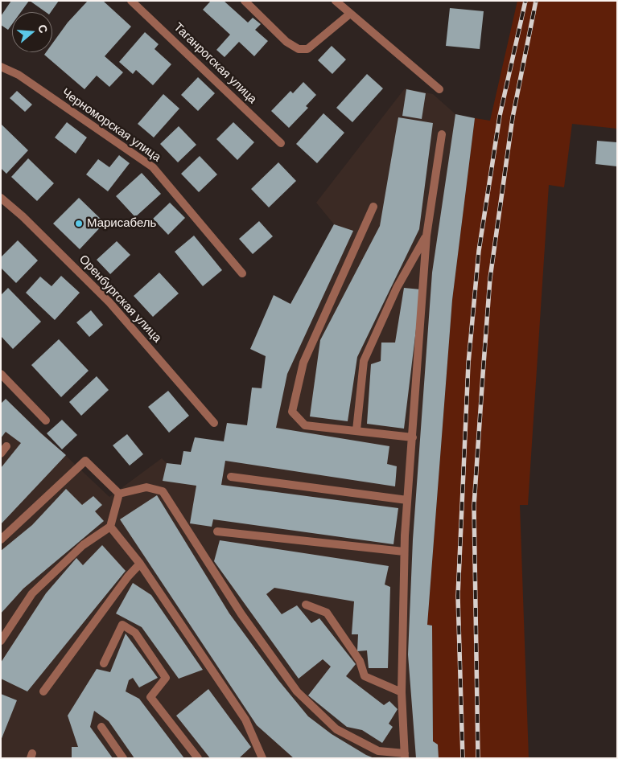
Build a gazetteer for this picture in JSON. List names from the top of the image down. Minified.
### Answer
{"streets":{"street":["Таганрогская улица","Черноморская улица","Оренбургская улица"]},"places":["Марисабель"],"north":"right"}
